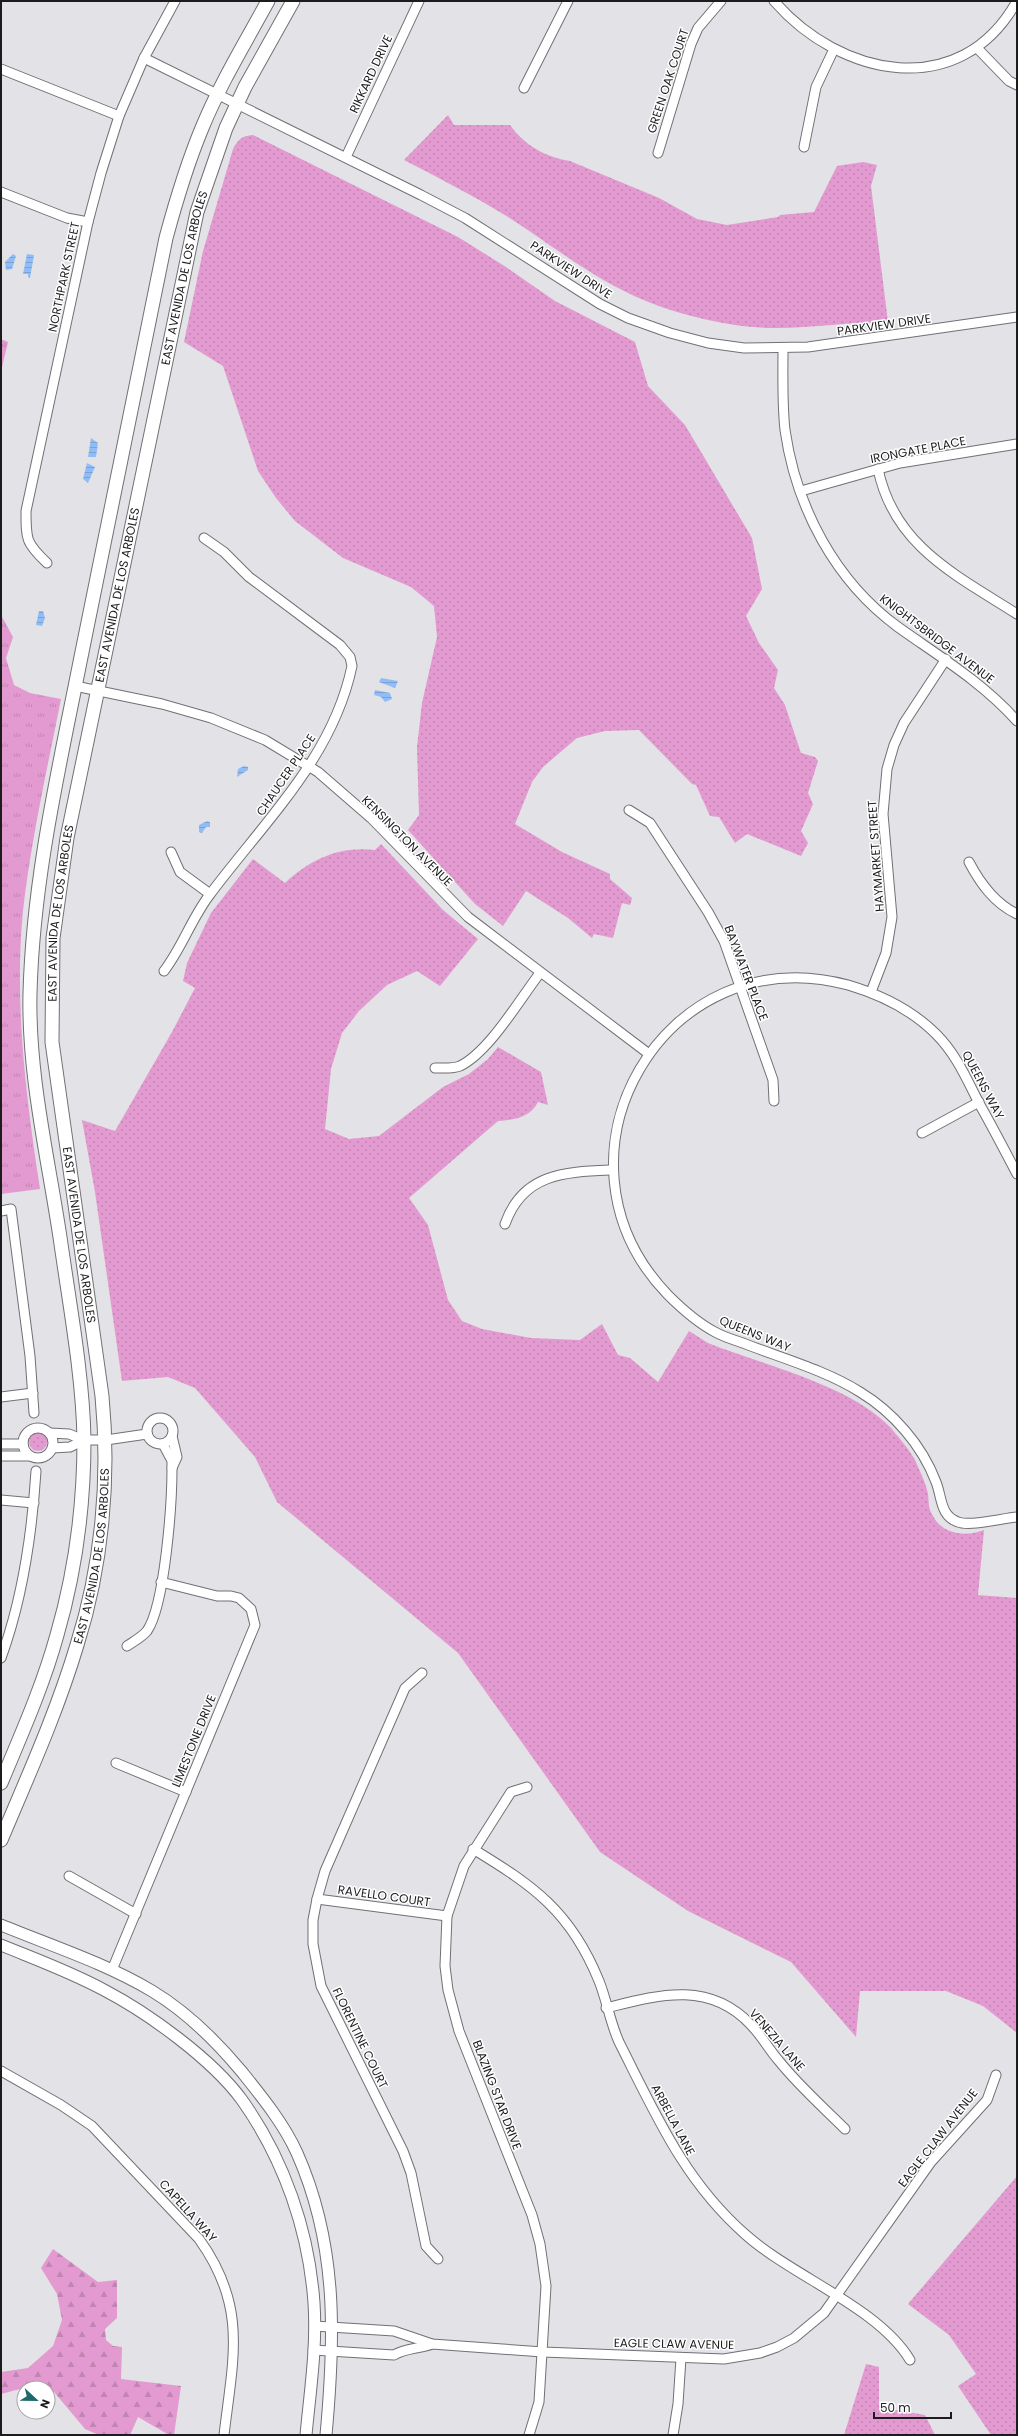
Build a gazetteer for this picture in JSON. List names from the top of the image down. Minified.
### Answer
{"streets":{"main road":["EAST AVENIDA DE LOS ARBOLES"],"street":["RIKKARD DRIVE","GREEN OAK COURT","PARKVIEW DRIVE","NORTHPARK STREET","IRONGATE PLACE","KNIGHTSBRIDGE AVENUE","CHAUCER PLACE","KENSINGTON AVENUE","HAYMARKET STREET","BAYWATER PLACE","QUEENS WAY","LIMESTONE DRIVE","RAVELLO COURT","FLORENTINE COURT","VENEZIA LANE","BLAZING STAR DRIVE","ARBELLA LANE","EAGLE CLAW AVENUE","CAPELLA WAY"]},"crossings":[["RIKKARD DRIVE","PARKVIEW DRIVE"],["PARKVIEW DRIVE","NORTHPARK STREET"],["PARKVIEW DRIVE","EAST AVENIDA DE LOS ARBOLES"],["PARKVIEW DRIVE","KNIGHTSBRIDGE AVENUE"],["EAST AVENIDA DE LOS ARBOLES","KENSINGTON AVENUE"],["IRONGATE PLACE","KNIGHTSBRIDGE AVENUE"],["KNIGHTSBRIDGE AVENUE","HAYMARKET STREET"],["CHAUCER PLACE","KENSINGTON AVENUE"],["KENSINGTON AVENUE","QUEENS WAY"],["HAYMARKET STREET","QUEENS WAY"],["BAYWATER PLACE","QUEENS WAY"],["RAVELLO COURT","FLORENTINE COURT"],["RAVELLO COURT","BLAZING STAR DRIVE"],["VENEZIA LANE","ARBELLA LANE"],["BLAZING STAR DRIVE","ARBELLA LANE"],["BLAZING STAR DRIVE","EAGLE CLAW AVENUE"],["ARBELLA LANE","EAGLE CLAW AVENUE"]],"scale_bar":"50 m","north":"right"}
